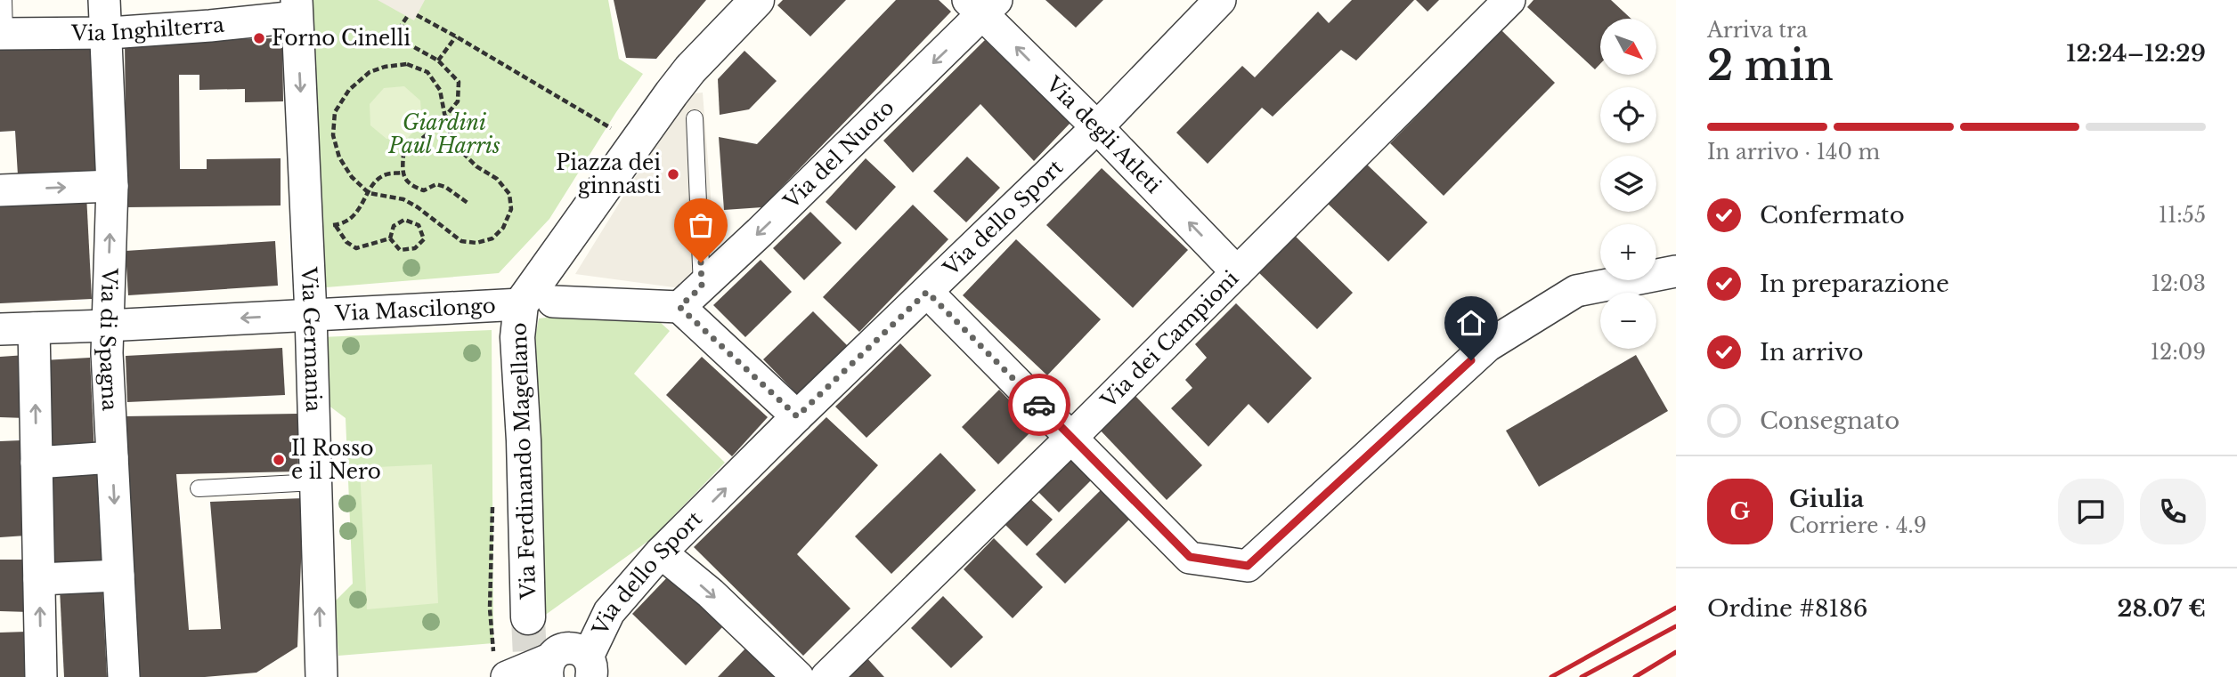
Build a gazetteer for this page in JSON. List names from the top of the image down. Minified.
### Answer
{"streets":{"street":["Via Inghilterra","Via degli Atleti","Via del Nuoto","Via dello Sport","Via Mascilongo","Via Germania","Via di Spagna","Via dei Campioni","Via Ferdinando Magellano"]},"crossings":[["Via Inghilterra","Via Germania"],["Via Inghilterra","Via di Spagna"],["Via degli Atleti","Via del Nuoto"],["Via degli Atleti","Via dello Sport"],["Via degli Atleti","Via dei Campioni"],["Via del Nuoto","Via Mascilongo"],["Via Mascilongo","Via Germania"],["Via Mascilongo","Via di Spagna"],["Via Mascilongo","Via Ferdinando Magellano"]],"parks":["Giardini Paul Harris"],"places":["Forno Cinelli","Piazza dei ginnasti","Il Rosso e il Nero"],"north":"bottom right","page":{"heading":["2 min","Arriva tra","12:24–12:29"],"panel":["Giulia","Corriere · 4.9","Ordine #8186","28.07 €"],"map_buttons":["+","−"],"bar":"In arrivo · 140 m","list":[["Confermato","11:55"],["In preparazione","12:03"],["In arrivo","12:09"],"Consegnato"],"round":"G"}}
